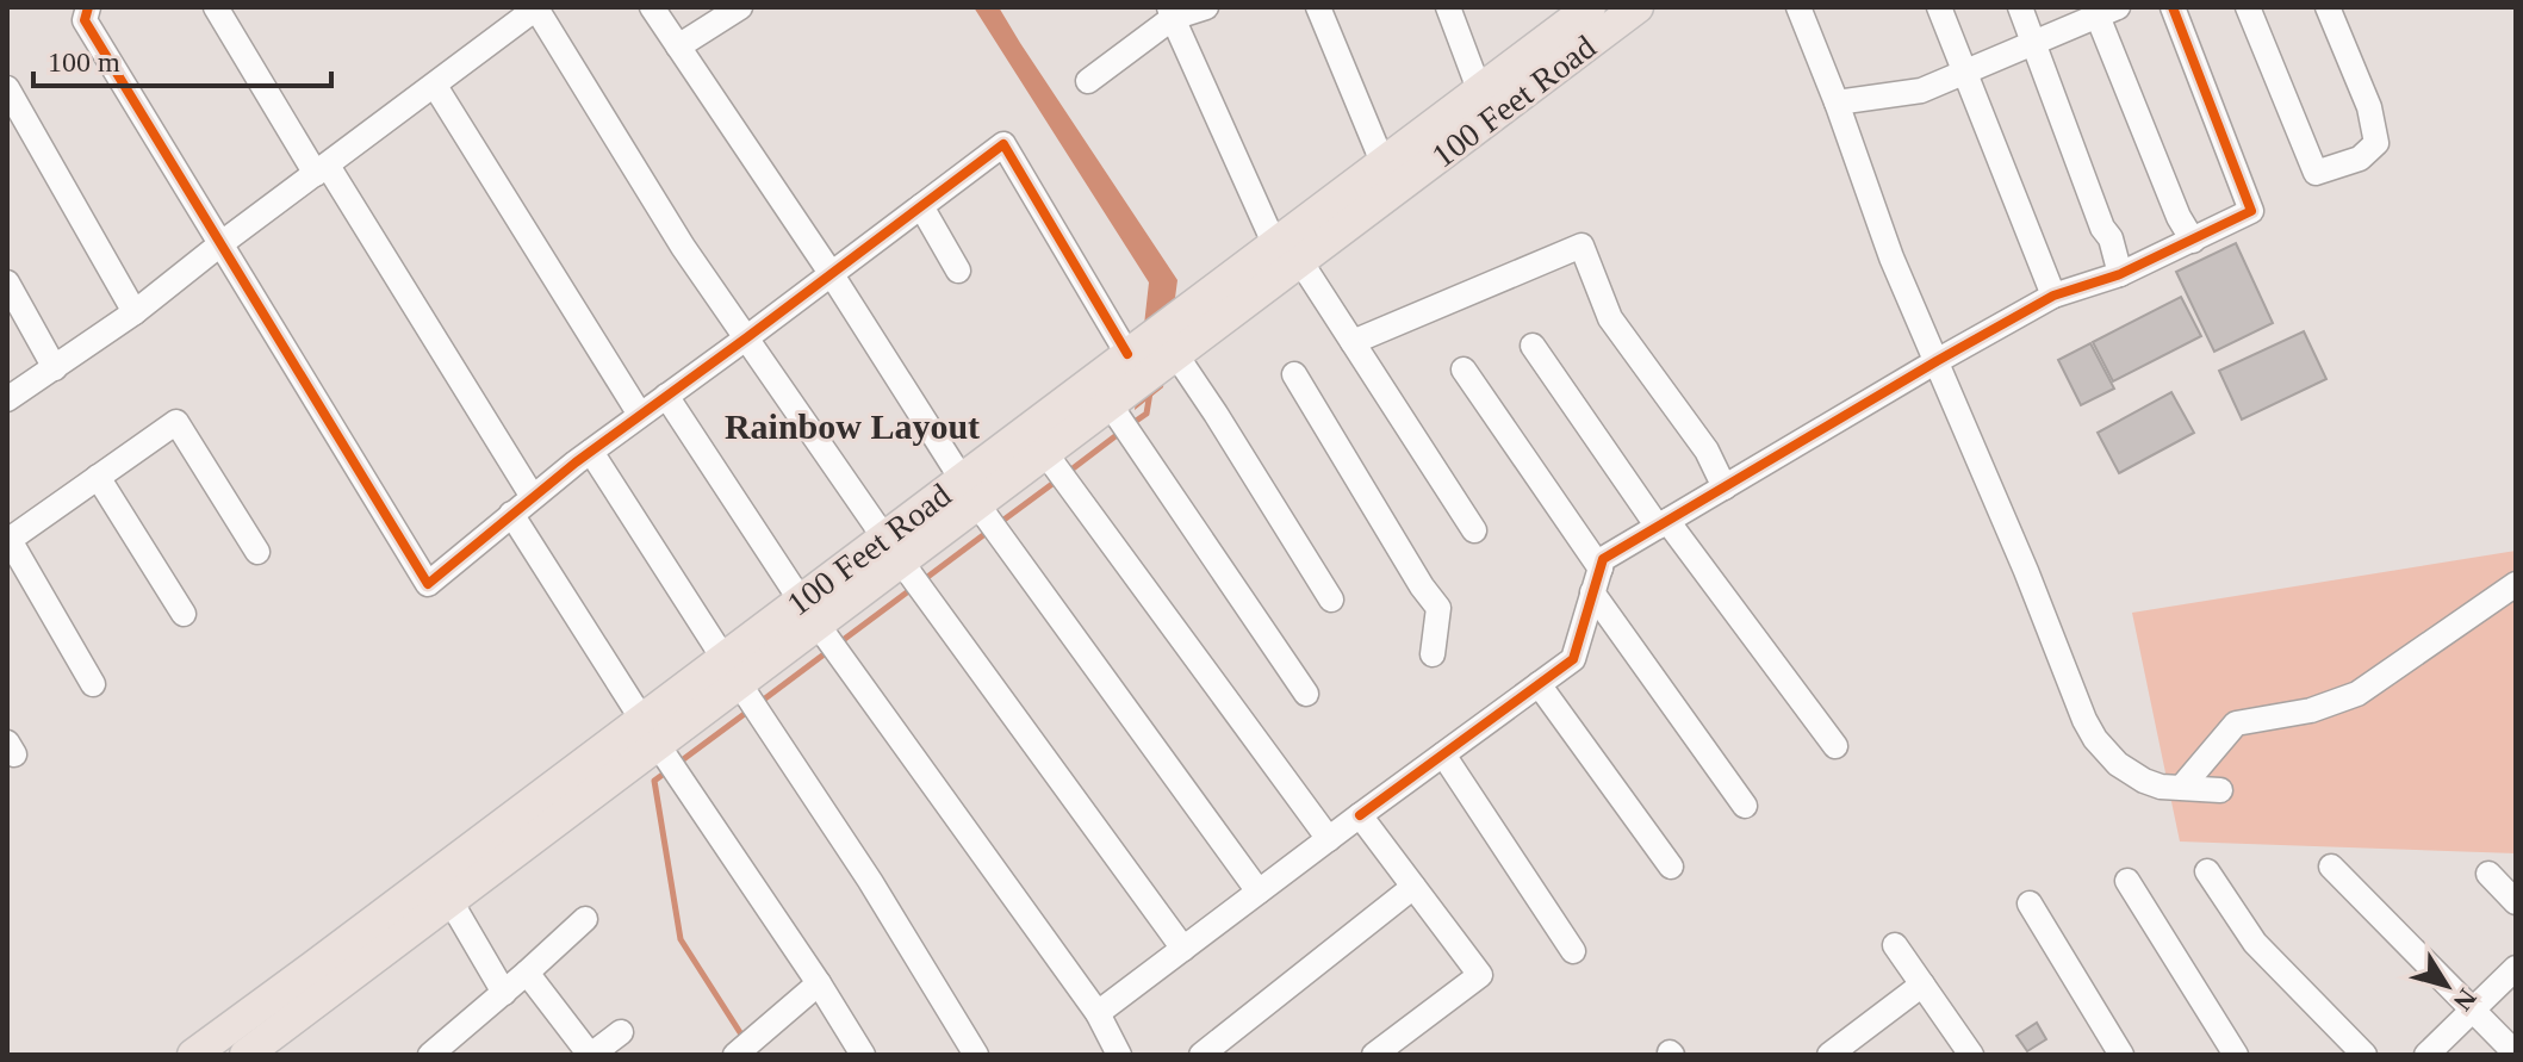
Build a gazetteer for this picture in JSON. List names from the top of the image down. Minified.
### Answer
{"streets":{"main road":["100 Feet Road"]},"districts":["Rainbow Layout"],"scale_bar":"100 m","north":"bottom right"}
